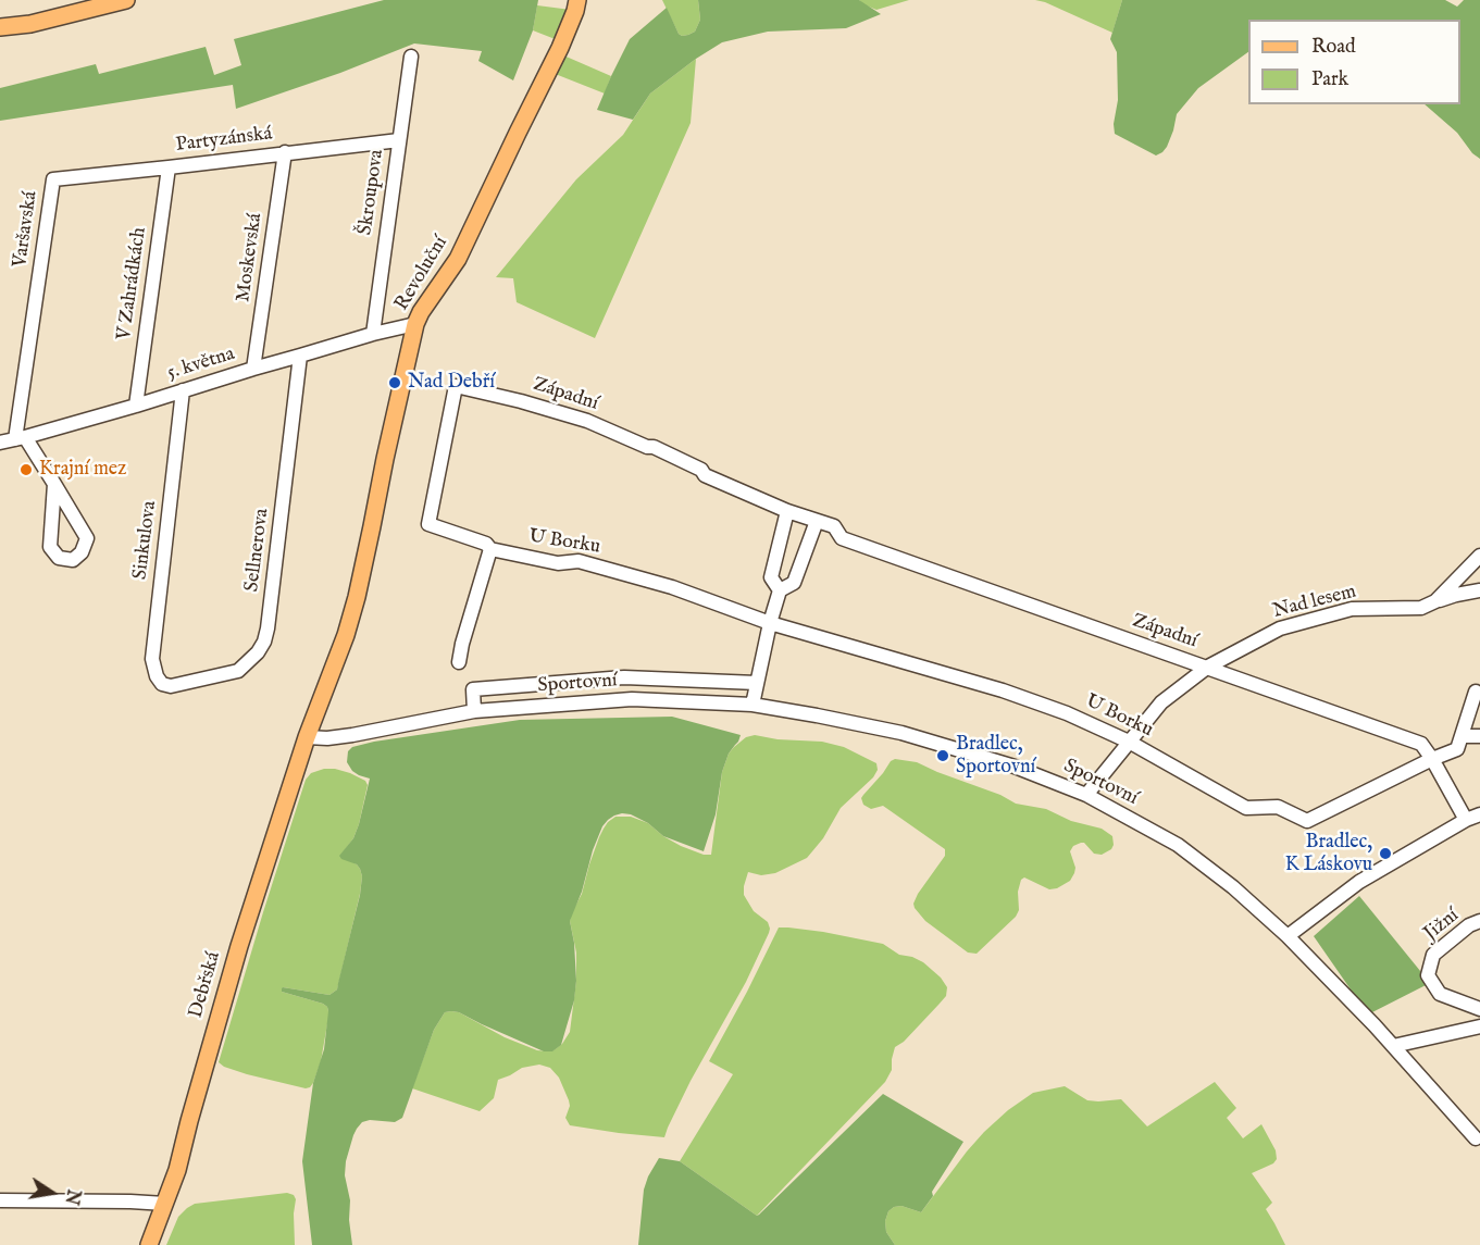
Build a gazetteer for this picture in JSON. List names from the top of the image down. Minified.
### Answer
{"streets":{"main road":["Revoluční","Debřská"],"street":["Partyzánská","Škroupova","Varšavská","Moskevská","V Zahrádkách","5. května","Západní","Sinkulova","U Borku","Sellnerova","Nad lesem","Sportovní","Jižní"]},"crossings":[["Partyzánská","Škroupova"],["Partyzánská","Varšavská"],["Partyzánská","Moskevská"],["Partyzánská","V Zahrádkách"],["Škroupova","5. května"],["Varšavská","5. května"],["Moskevská","5. května"],["Revoluční","5. května"],["Revoluční","Sportovní"],["Revoluční","Debřská"],["V Zahrádkách","5. května"],["5. května","Sinkulova"],["5. května","Sellnerova"],["Západní","U Borku"],["Západní","Nad lesem"],["Sinkulova","Sellnerova"],["U Borku","Nad lesem"],["Nad lesem","Sportovní"],["Sportovní","Debřská"]],"places":["Nad Debří","Krajní mez","Bradlec, Sportovní","Bradlec, K Láskovu"],"legend":["Road","Park"],"north":"right"}
